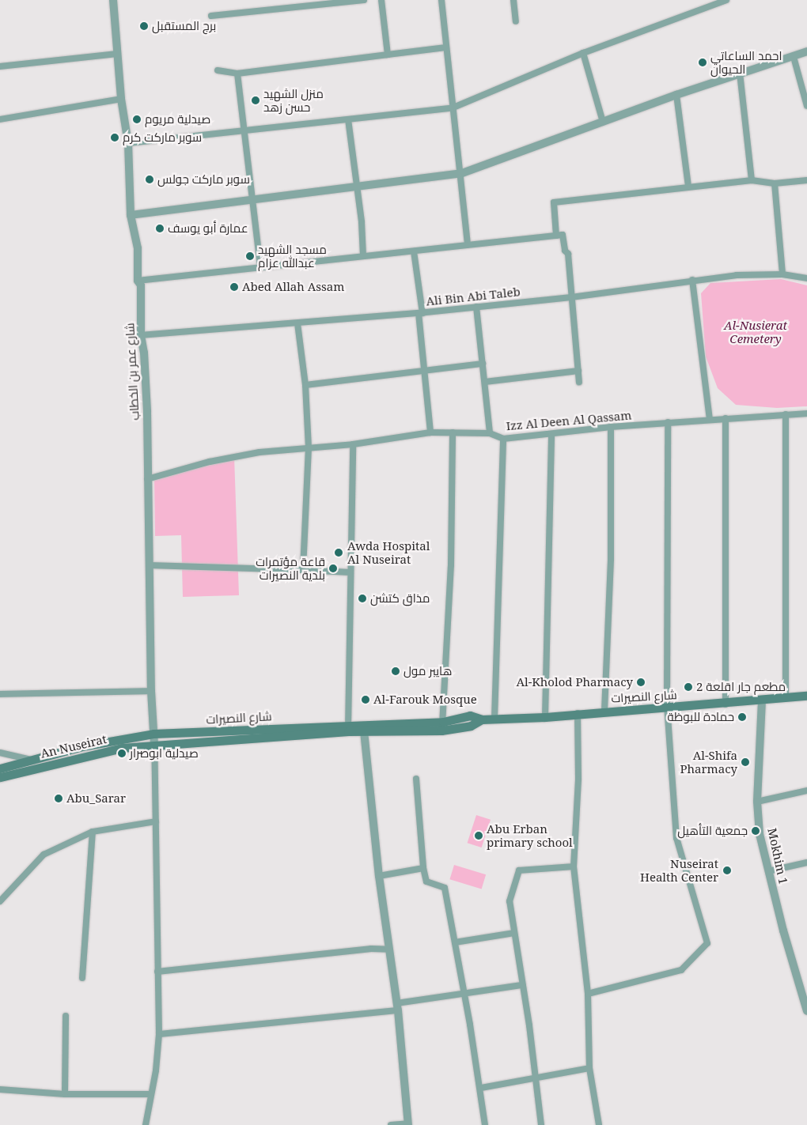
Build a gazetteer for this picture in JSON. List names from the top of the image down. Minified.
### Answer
{"streets":{"main road":["شارع النصيرات","An Nuseirat"],"street":["Ali Bin Abi Taleb","شارع عمر بن الخطاب","Izz Al Deen Al Qassam","Mokhim 1"]},"crossings":[["Ali Bin Abi Taleb","شارع عمر بن الخطاب"],["شارع عمر بن الخطاب","Izz Al Deen Al Qassam"],["شارع عمر بن الخطاب","شارع النصيرات"],["شارع عمر بن الخطاب","An Nuseirat"],["شارع النصيرات","An Nuseirat"],["شارع النصيرات","Mokhim 1"]],"parks":["Al-Nusierat Cemetery"],"places":["برج المستقبل","احمد الساعاتي الحيوان","منزل الشهيد حسن زهد","صيدلية مريوم","سوبر ماركت كرم","سوبر ماركت جولس","عمارة أبو يوسف","مسجد الشهيد عبدالله عزام","Abed Allah Assam","Awda Hospital Al Nuseirat","قاعة مؤتمرات بلدية النصيرات","مذاق كتشن","هايبر مول","Al-Kholod Pharmacy","مطعم جار اقلعة 2","Al-Farouk Mosque","حمادة للبوظة","صيدلية ابوصرار","Al-Shifa Pharmacy","Abu_Sarar","جمعية التأهيل","Abu Erban primary school","Nuseirat Health Center"]}
